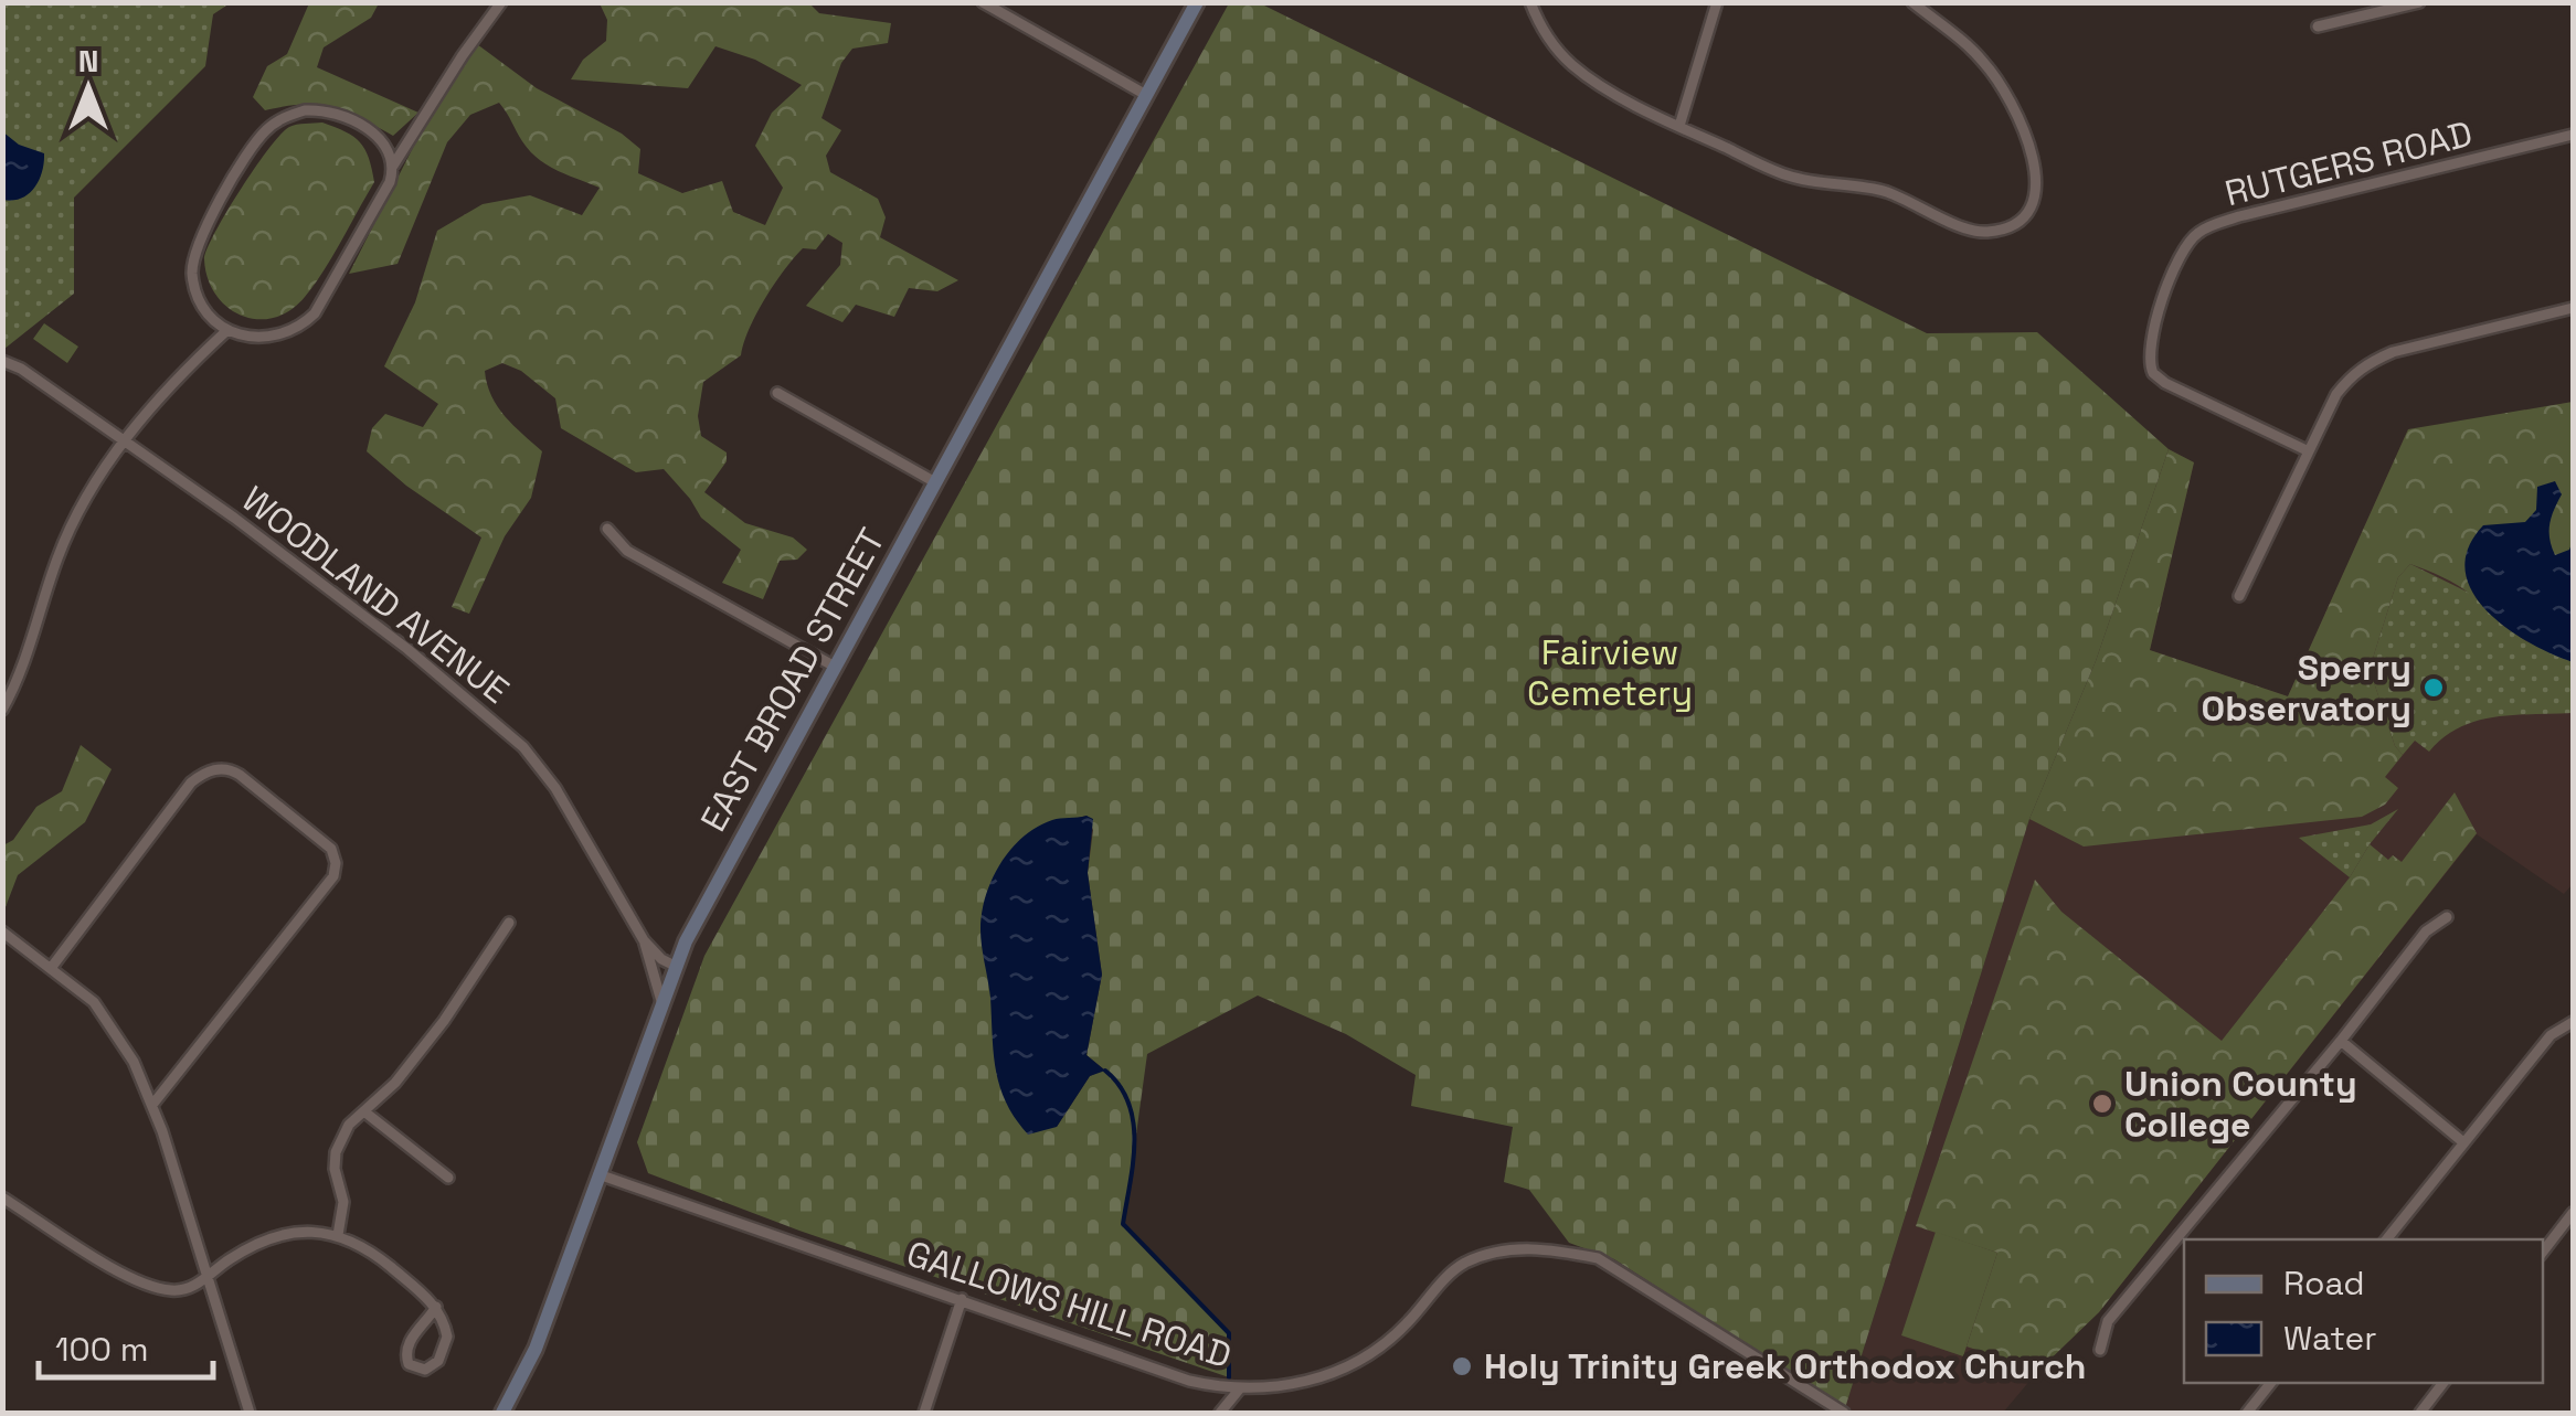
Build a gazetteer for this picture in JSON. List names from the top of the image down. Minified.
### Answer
{"streets":{"street":["RUTGERS ROAD","WOODLAND AVENUE","EAST BROAD STREET","GALLOWS HILL ROAD"]},"crossings":[["WOODLAND AVENUE","EAST BROAD STREET"],["EAST BROAD STREET","GALLOWS HILL ROAD"]],"parks":["Fairview Cemetery"],"places":["Sperry Observatory","Union County College","Holy Trinity Greek Orthodox Church"],"legend":["Road","Water"],"scale_bar":"100 m","north":"top"}
